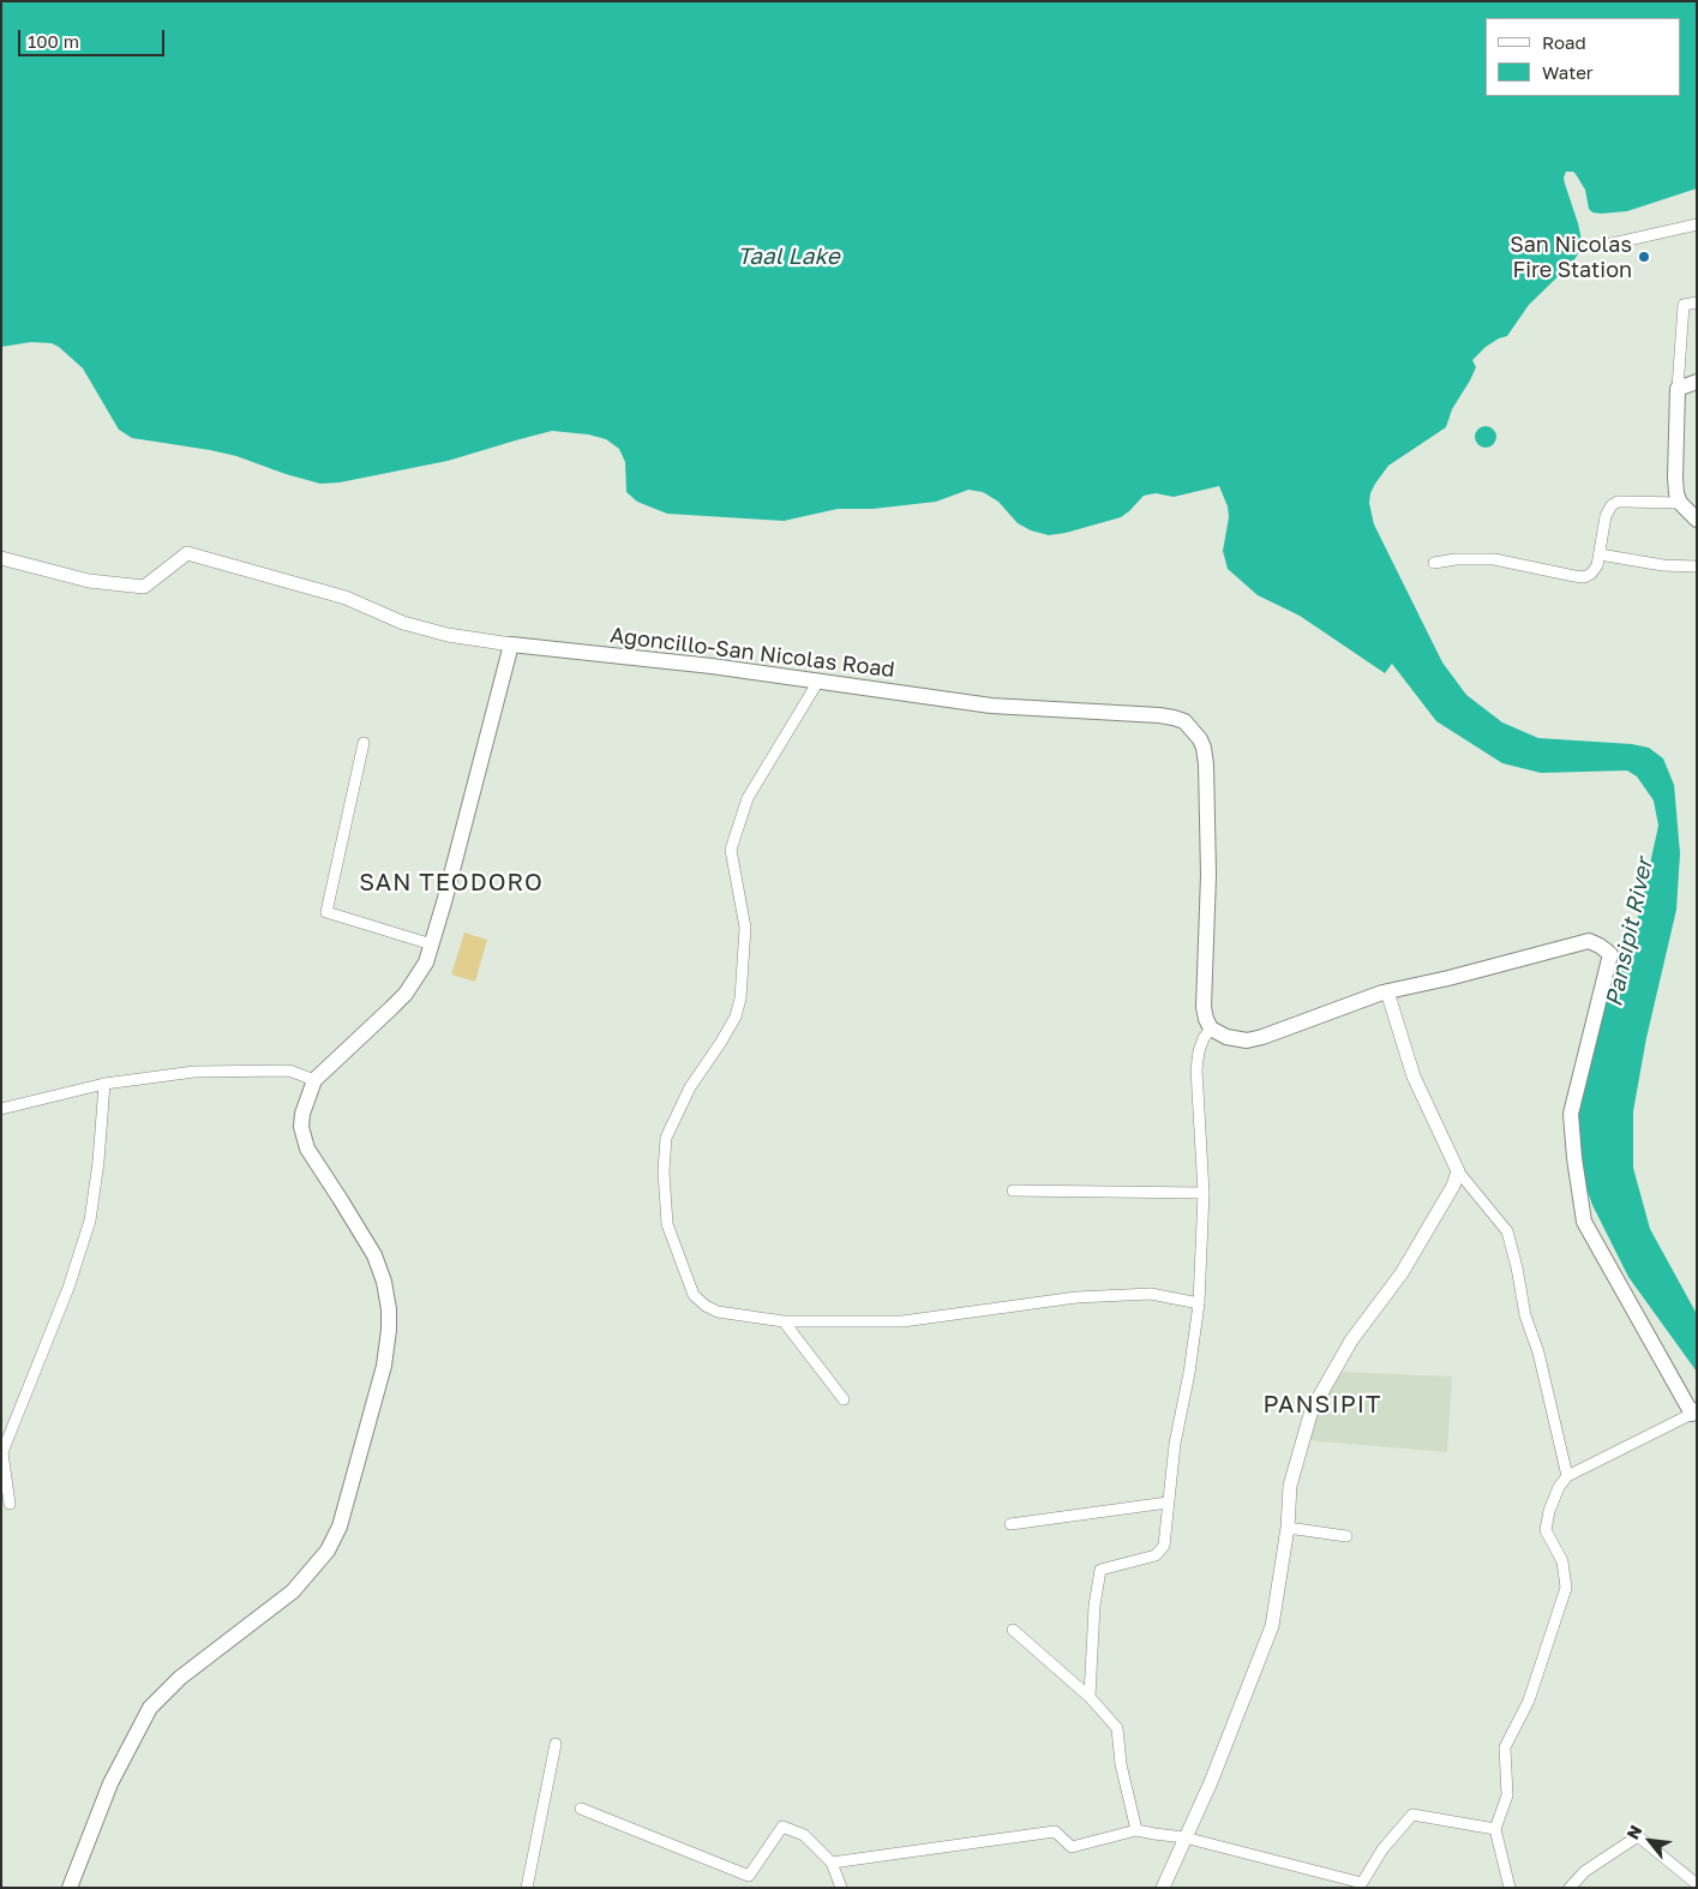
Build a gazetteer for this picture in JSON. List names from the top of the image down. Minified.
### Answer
{"streets":{"main road":["Agoncillo-San Nicolas Road"]},"districts":["SAN TEODORO","PANSIPIT"],"water":["Taal Lake","Pansipit River"],"places":["San Nicolas Fire Station"],"legend":["Road","Water"],"scale_bar":"100 m","north":"top left"}
